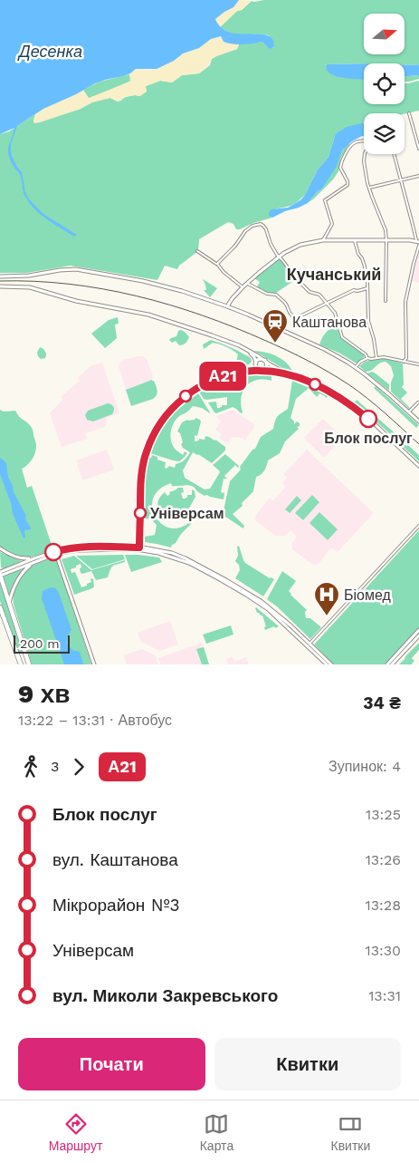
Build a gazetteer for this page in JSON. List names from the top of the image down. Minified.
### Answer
{"districts":["Кучанський"],"water":["Десенка"],"places":{"station":["Каштанова"],"other":["Блок послуг","Універсам"],"hospital":["Біомед"]},"lines":["bus line А21"],"scale_bar":"200 m","north":"right","page":{"on_map":"А21","scale":"200 m","heading":["9 хв","13:22 – 13:31 · Автобус","34 ₴"],"legs":["3","А21","Зупинок: 4"],"list":[{"name":"Блок послуг","value":"13:25"},{"name":"вул. Каштанова","value":"13:26"},{"name":"Мікрорайон №3","value":"13:28"},{"name":"Універсам","value":"13:30"},{"name":"вул. Миколи Закревського","value":"13:31"}],"buttons":["Почати","Квитки"],"tabs":["Маршрут","Карта","Квитки"]}}
